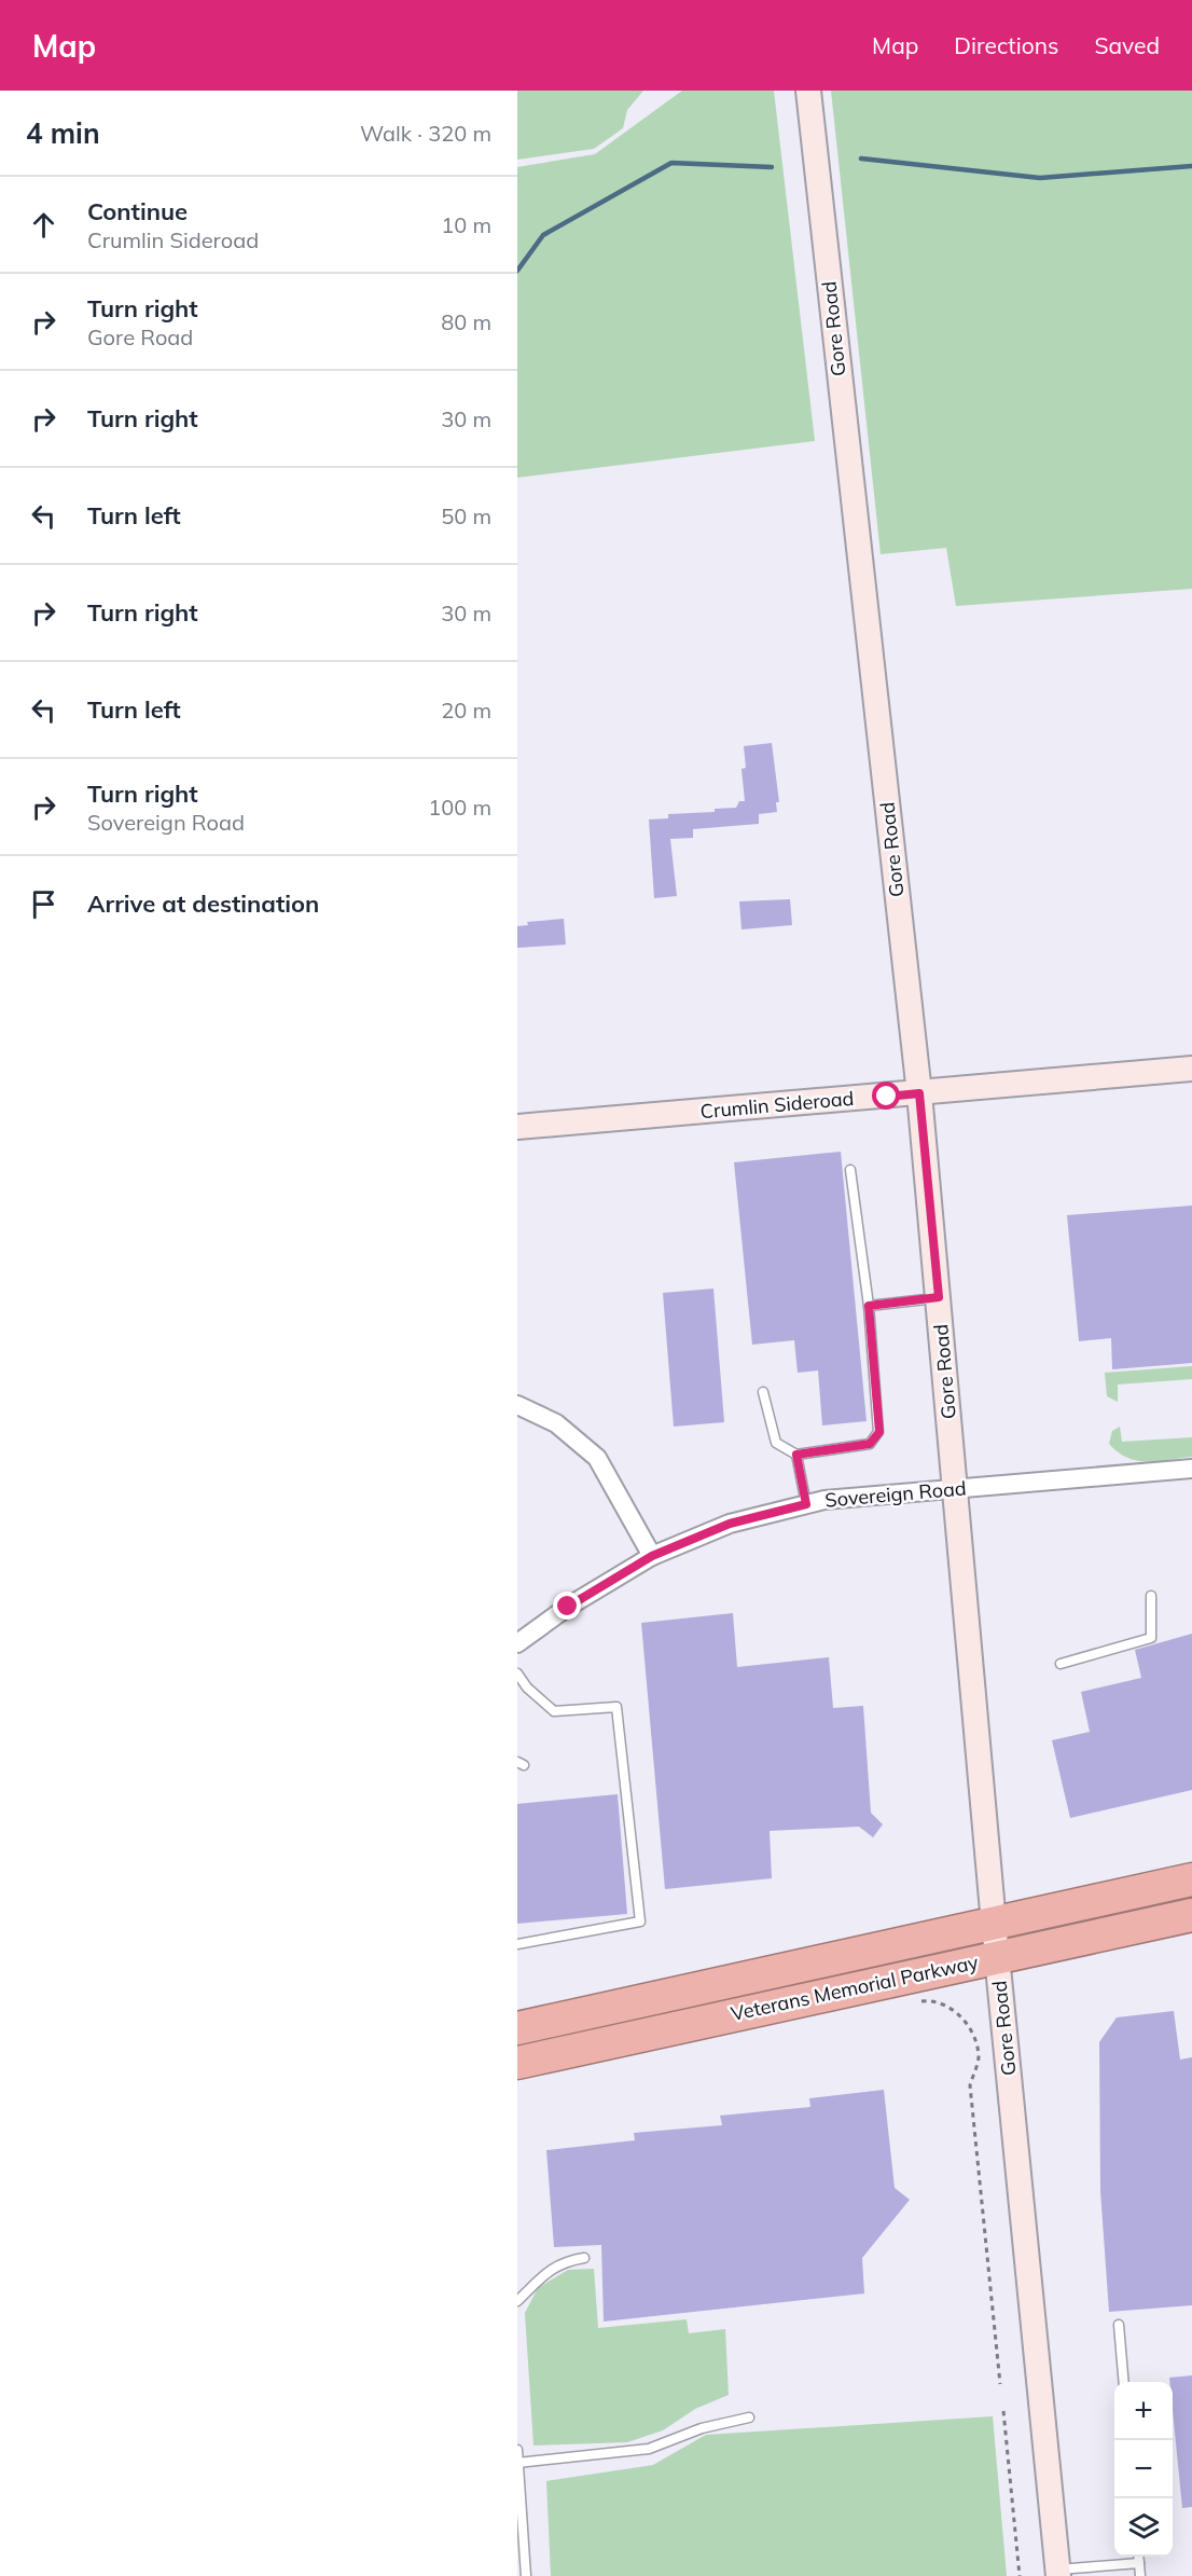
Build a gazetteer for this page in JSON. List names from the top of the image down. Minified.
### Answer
{"streets":{"highway":["Veterans Memorial Parkway"],"main road":["Gore Road","Crumlin Sideroad"],"street":["Sovereign Road"]},"crossings":[["Gore Road","Crumlin Sideroad"],["Gore Road","Sovereign Road"],["Gore Road","Veterans Memorial Parkway"]],"page":{"header":"Map","nav":["Map","Directions","Saved"],"heading":["4 min","Walk · 320 m"],"list":[["Continue","Crumlin Sideroad","10 m"],["Turn right","Gore Road","80 m"],["Turn right","30 m"],["Turn left","50 m"],["Turn right","30 m"],["Turn left","20 m"],["Turn right","Sovereign Road","100 m"],"Arrive at destination"],"map_buttons":["+","−"]}}
